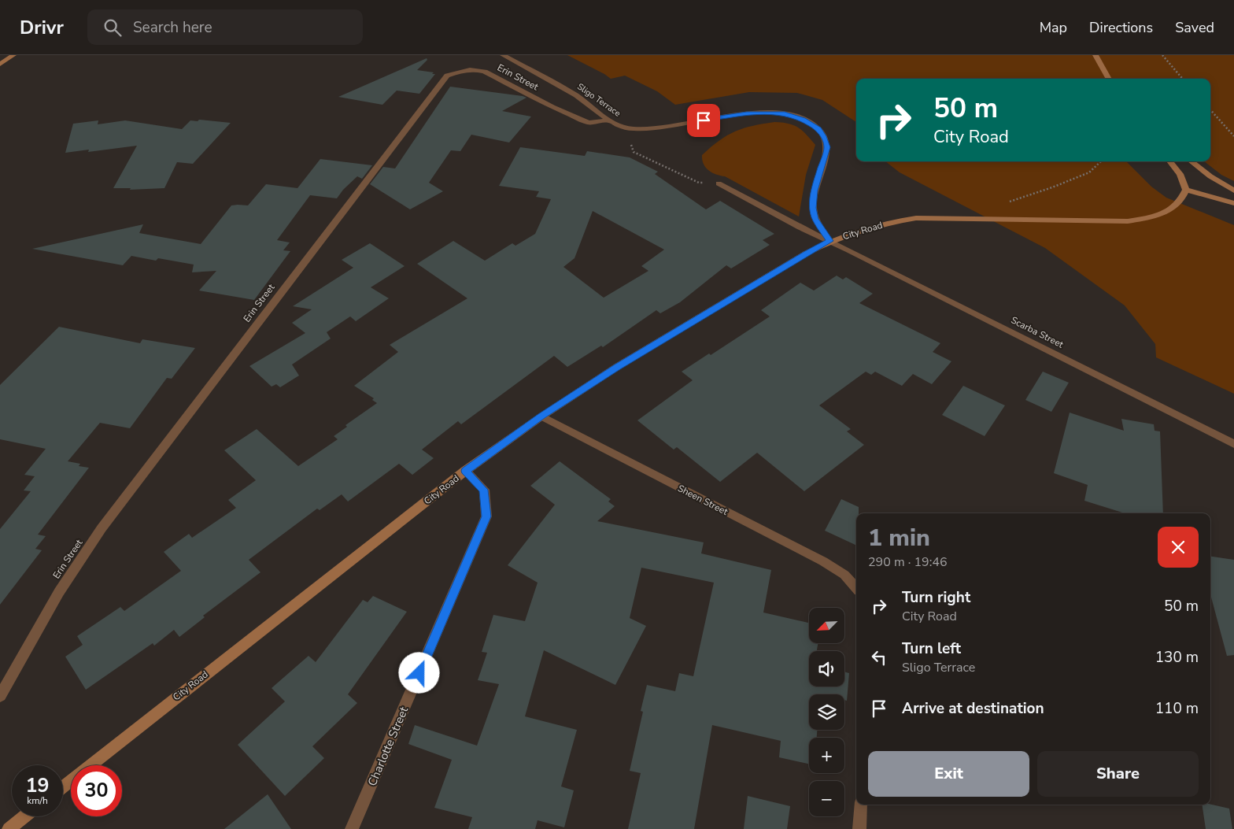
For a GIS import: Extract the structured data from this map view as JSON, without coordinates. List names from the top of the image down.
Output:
{
  "streets": {
    "street": [
      "Erin Street",
      "Sligo Terrace",
      "City Road",
      "Scarba Street",
      "Sheen Street",
      "Charlotte Street"
    ]
  },
  "crossings": [
    ["Erin Street", "Sligo Terrace"],
    ["Sligo Terrace", "City Road"],
    ["Sligo Terrace", "Scarba Street"],
    ["City Road", "Scarba Street"],
    ["City Road", "Sheen Street"],
    ["City Road", "Charlotte Street"]
  ],
  "north": "bottom left",
  "page": {
    "header": "Drivr",
    "search": "Search here",
    "nav": ["Map", "Directions", "Saved"],
    "turn": ["50 m", "City Road"],
    "heading": ["1 min", "290 m · 19:46"],
    "list": [
      {
        "name": "Turn right",
        "note": "City Road",
        "value": "50 m"
      },
      {
        "name": "Turn left",
        "note": "Sligo Terrace",
        "value": "130 m"
      },
      {
        "name": "Arrive at destination",
        "value": "110 m"
      }
    ],
    "map_buttons": ["+", "−"],
    "buttons": ["Exit", "Share"],
    "speed": "19 km/h",
    "limit": "30"
  }
}
